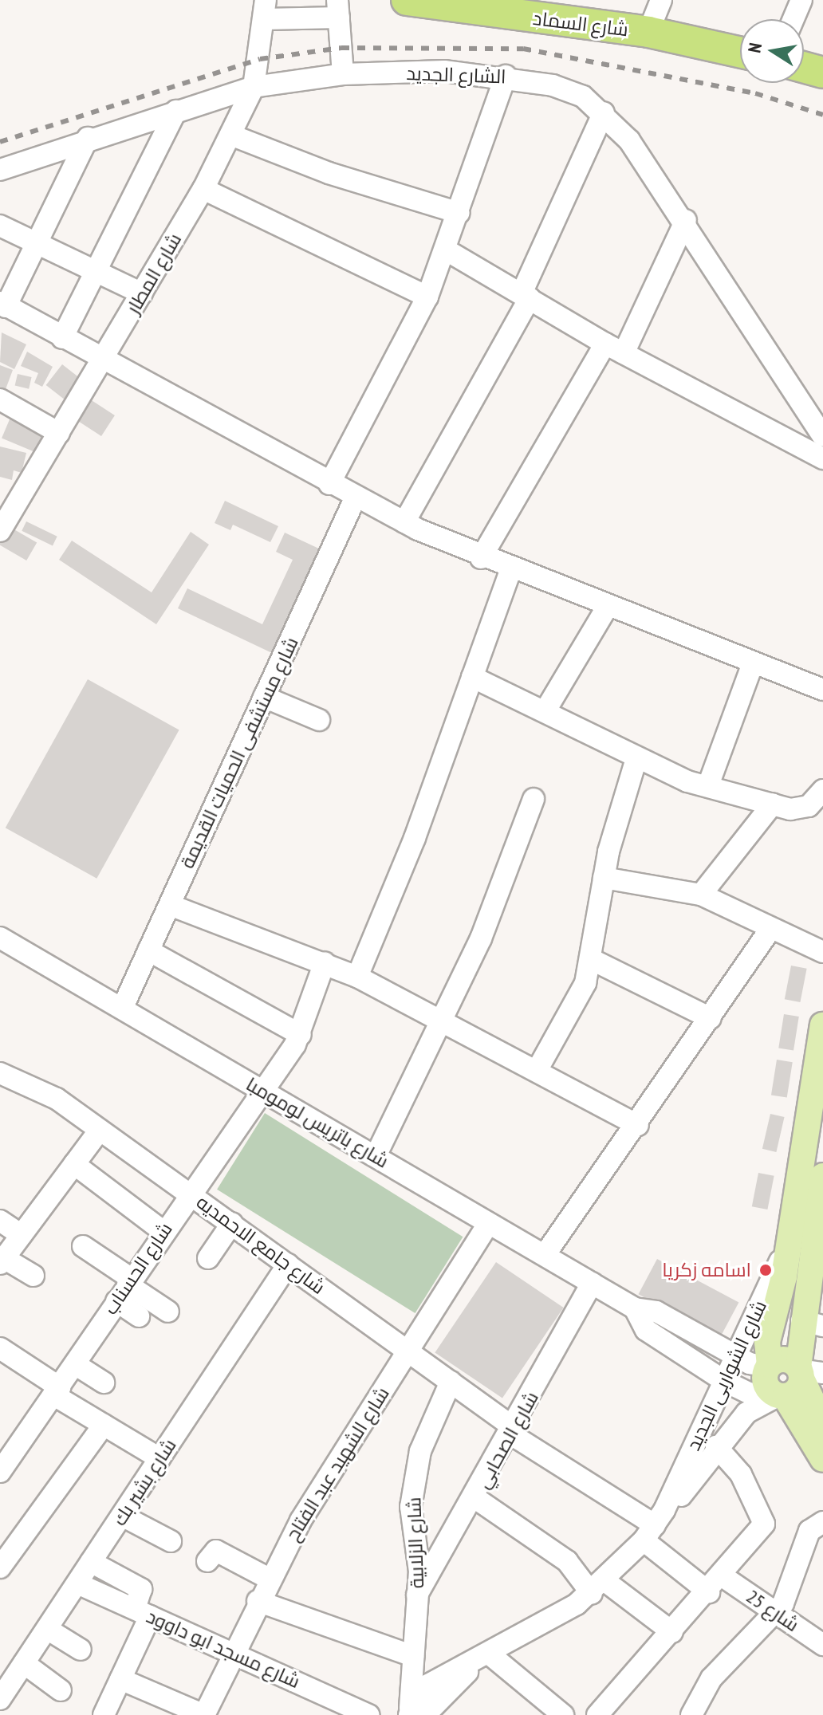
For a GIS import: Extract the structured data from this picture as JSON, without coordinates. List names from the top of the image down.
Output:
{
  "streets": {
    "highway": ["شارع السماد"],
    "street": [
      "الشارع الجديد",
      "شارع المطار",
      "شارع مستشفى الحميات القديمة",
      "شارع باتريس لومومبا",
      "شارع جامع الاحمديه",
      "شارع الحسناب",
      "شارع الشواربى الجديد",
      "شارع الصحابي",
      "شارع الشهيد عبد الفتاح",
      "شارع بشير بك",
      "شارع الزلابية",
      "شارع 25",
      "شارع مسجد ابو داوود"
    ]
  },
  "crossings": [
    ["الشارع الجديد", "شارع المطار"],
    ["شارع مستشفى الحميات القديمة", "شارع باتريس لومومبا"],
    ["شارع باتريس لومومبا", "شارع الحسناب"],
    ["شارع باتريس لومومبا", "شارع الشواربى الجديد"],
    ["شارع باتريس لومومبا", "شارع الصحابي"],
    ["شارع باتريس لومومبا", "شارع الشهيد عبد الفتاح"],
    ["شارع جامع الاحمديه", "شارع الحسناب"],
    ["شارع جامع الاحمديه", "شارع الشواربى الجديد"],
    ["شارع جامع الاحمديه", "شارع الصحابي"],
    ["شارع جامع الاحمديه", "شارع الشهيد عبد الفتاح"],
    ["شارع جامع الاحمديه", "شارع بشير بك"],
    ["شارع جامع الاحمديه", "شارع الزلابية"],
    ["شارع الشواربى الجديد", "شارع الزلابية"],
    ["شارع الصحابي", "شارع الزلابية"],
    ["شارع الشهيد عبد الفتاح", "شارع مسجد ابو داوود"],
    ["شارع بشير بك", "شارع مسجد ابو داوود"]
  ],
  "places": ["اسامه زكريا"],
  "north": "left"
}
